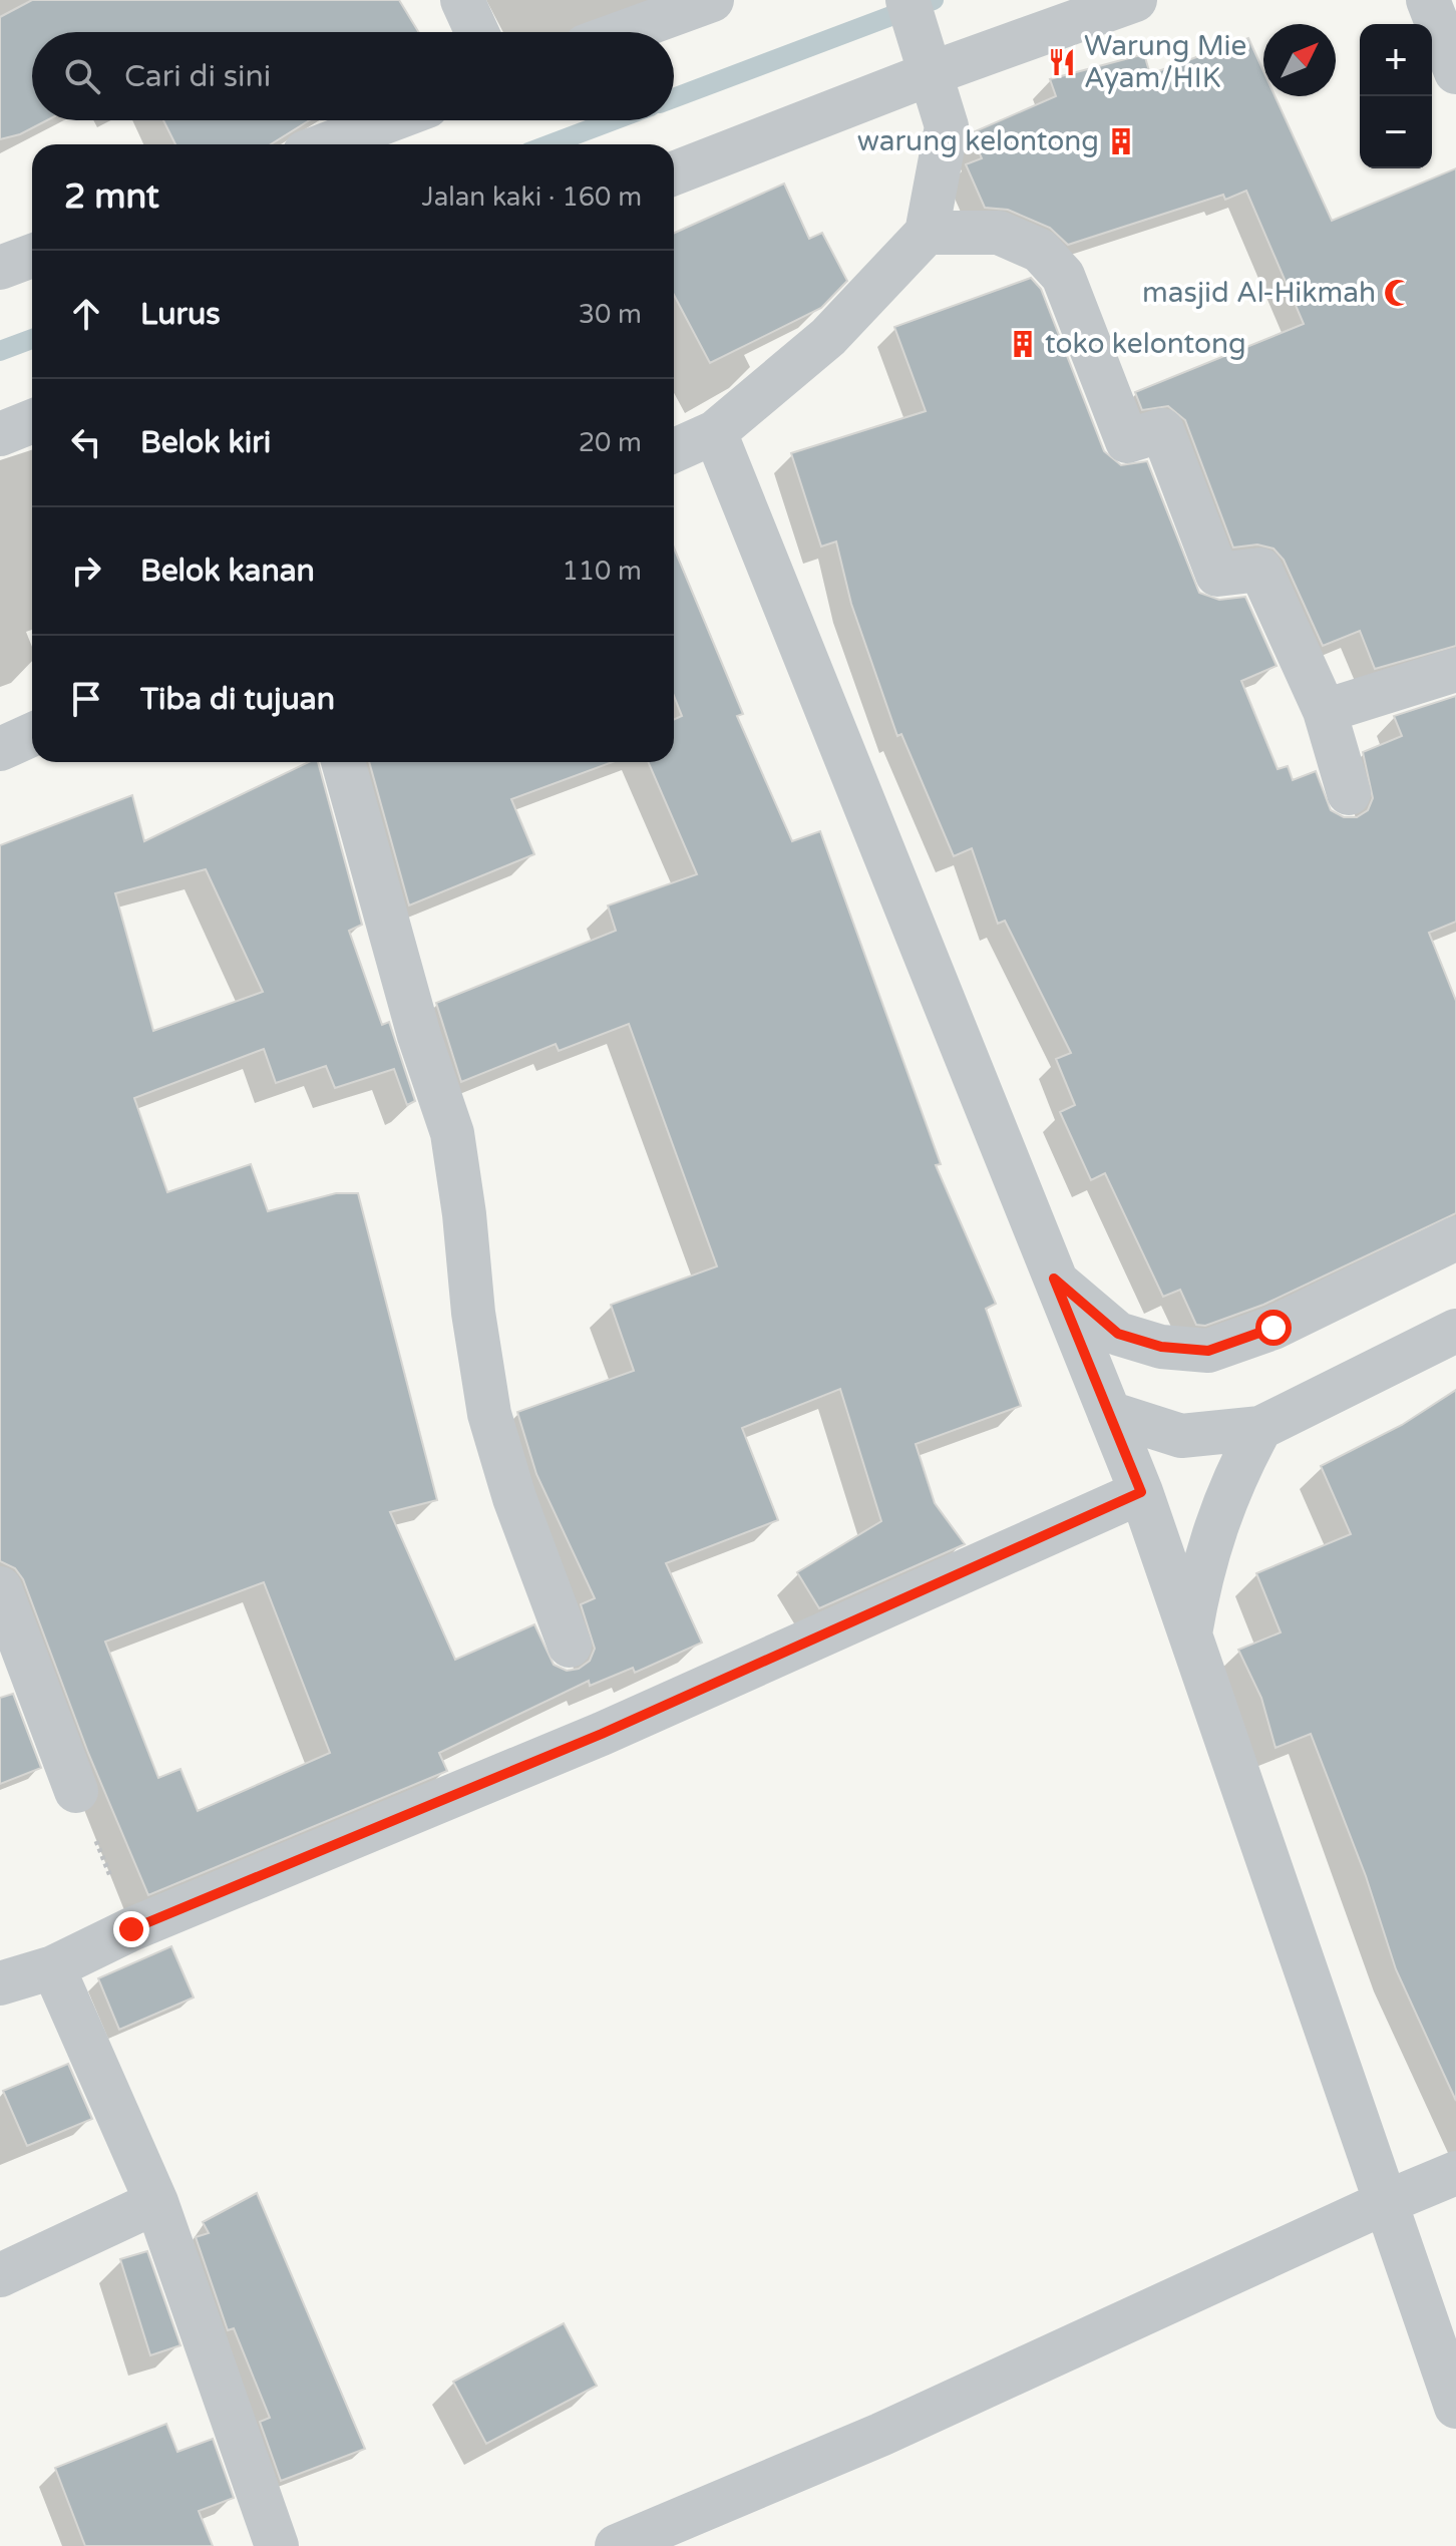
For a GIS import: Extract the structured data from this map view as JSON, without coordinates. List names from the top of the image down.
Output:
{
  "places": {
    "restaurant": ["Warung Mie Ayam/HIK"],
    "building": ["warung kelontong", "toko kelontong"],
    "mosque": ["masjid Al-Hikmah"]
  },
  "north": "top right",
  "page": {
    "map_buttons": ["+", "−"],
    "search": "Cari di sini",
    "heading": ["2 mnt", "Jalan kaki · 160 m"],
    "list": [
      ["Lurus", "30 m"],
      ["Belok kiri", "20 m"],
      ["Belok kanan", "110 m"],
      "Tiba di tujuan"
    ]
  }
}
